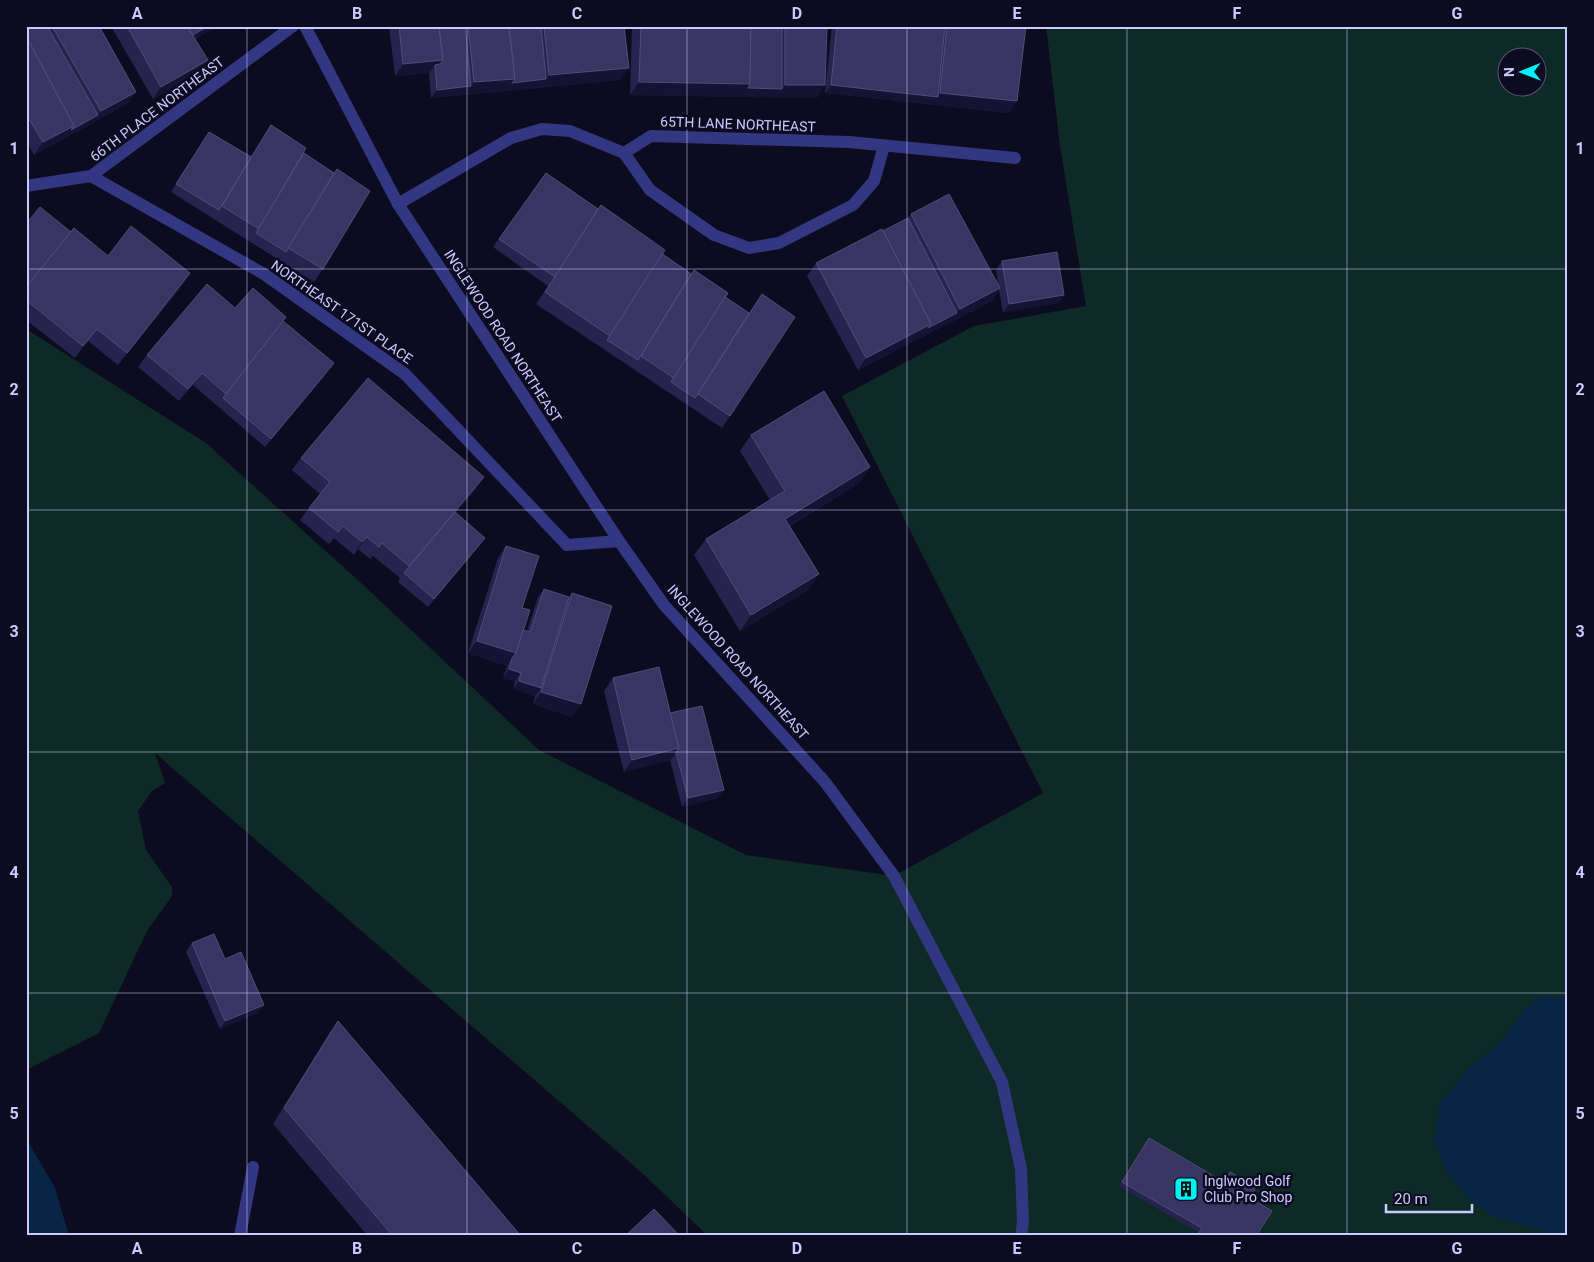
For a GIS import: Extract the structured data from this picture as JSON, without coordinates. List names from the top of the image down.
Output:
{
  "streets": {
    "street": [
      "66TH PLACE NORTHEAST",
      "65TH LANE NORTHEAST",
      "NORTHEAST 171ST PLACE",
      "INGLEWOOD ROAD NORTHEAST"
    ]
  },
  "crossings": [
    ["66TH PLACE NORTHEAST", "NORTHEAST 171ST PLACE"],
    ["NORTHEAST 171ST PLACE", "INGLEWOOD ROAD NORTHEAST"]
  ],
  "places": {
    "building": ["Inglwood Golf Club Pro Shop"]
  },
  "scale_bar": "20 m",
  "north": "left",
  "grid": {
    "columns": [
      "A",
      "B",
      "C",
      "D",
      "E",
      "F",
      "G"
    ],
    "rows": [
      "1",
      "2",
      "3",
      "4",
      "5"
    ]
  }
}
